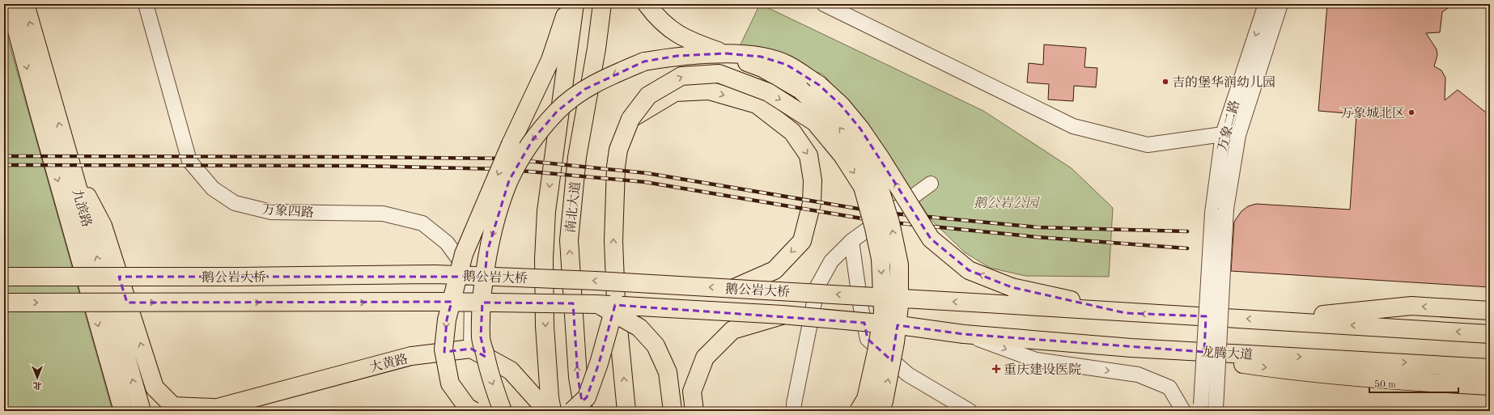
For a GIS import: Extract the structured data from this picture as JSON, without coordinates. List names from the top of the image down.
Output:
{
  "streets": {
    "main road": [
      "南北大道",
      "九滨路",
      "鹅公岩大桥",
      "龙腾大道",
      "大黄路"
    ],
    "street": ["万象二路", "万象四路"]
  },
  "crossings": [
    ["九滨路", "大黄路"],
    ["万象四路", "大黄路"],
    ["鹅公岩大桥", "龙腾大道"]
  ],
  "one_way": ["大黄路"],
  "parks": ["鹅公岩公园"],
  "places": {
    "other": ["吉的堡华润幼儿园", "万象城北区"],
    "health": ["重庆建设医院"]
  },
  "scale_bar": "50 m",
  "north": "bottom"
}
